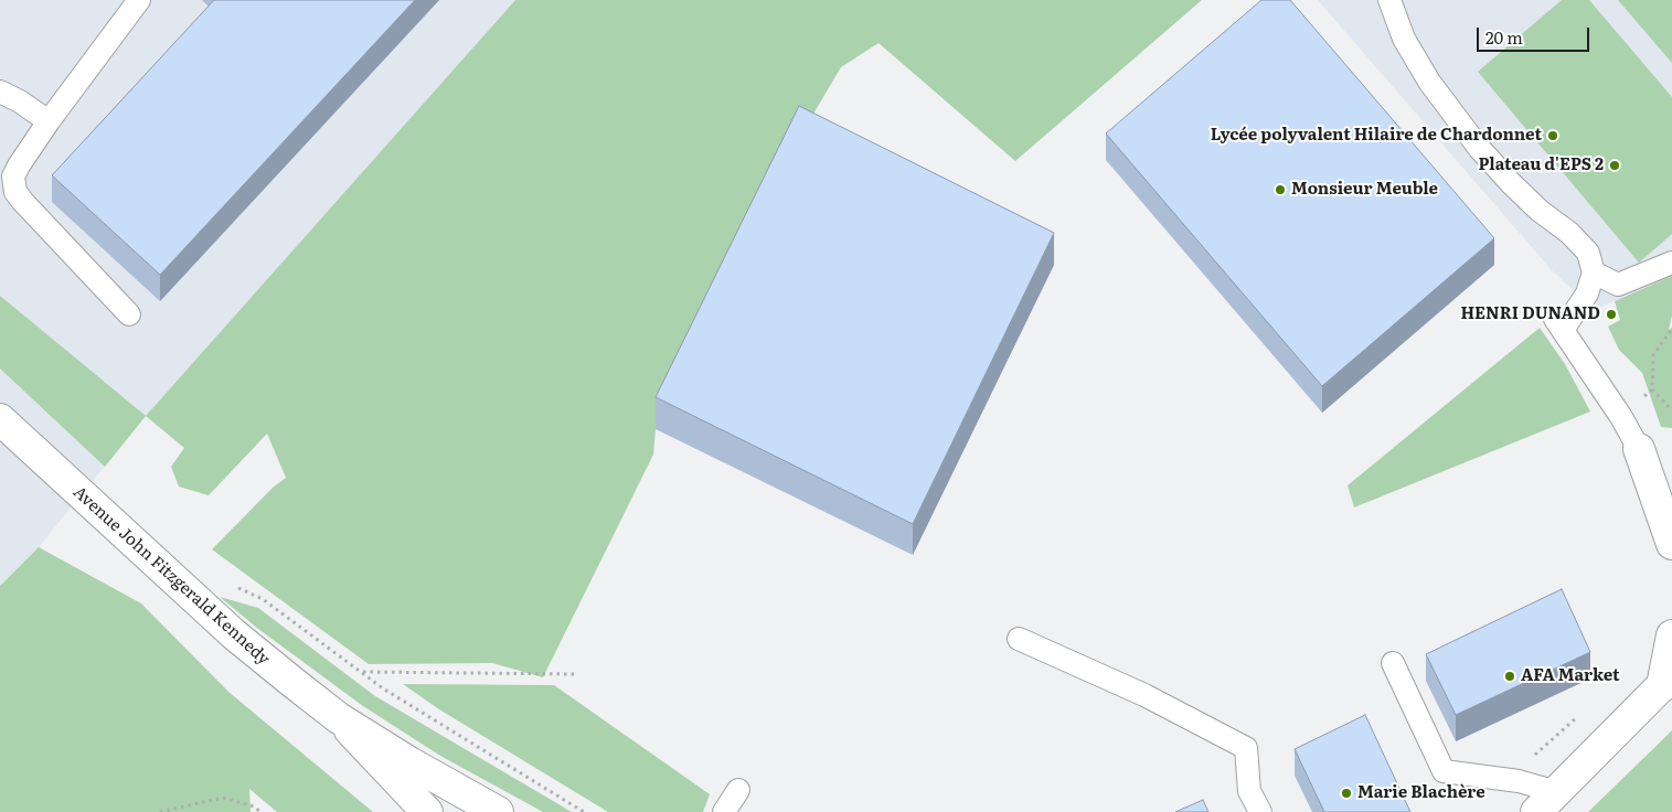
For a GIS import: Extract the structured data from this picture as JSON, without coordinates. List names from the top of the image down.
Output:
{
  "streets": {
    "main road": ["Avenue John Fitzgerald Kennedy"]
  },
  "places": [
    "Lycée polyvalent Hilaire de Chardonnet",
    "Plateau d'EPS 2",
    "Monsieur Meuble",
    "HENRI DUNAND",
    "AFA Market",
    "Marie Blachère"
  ],
  "scale_bar": "20 m"
}
